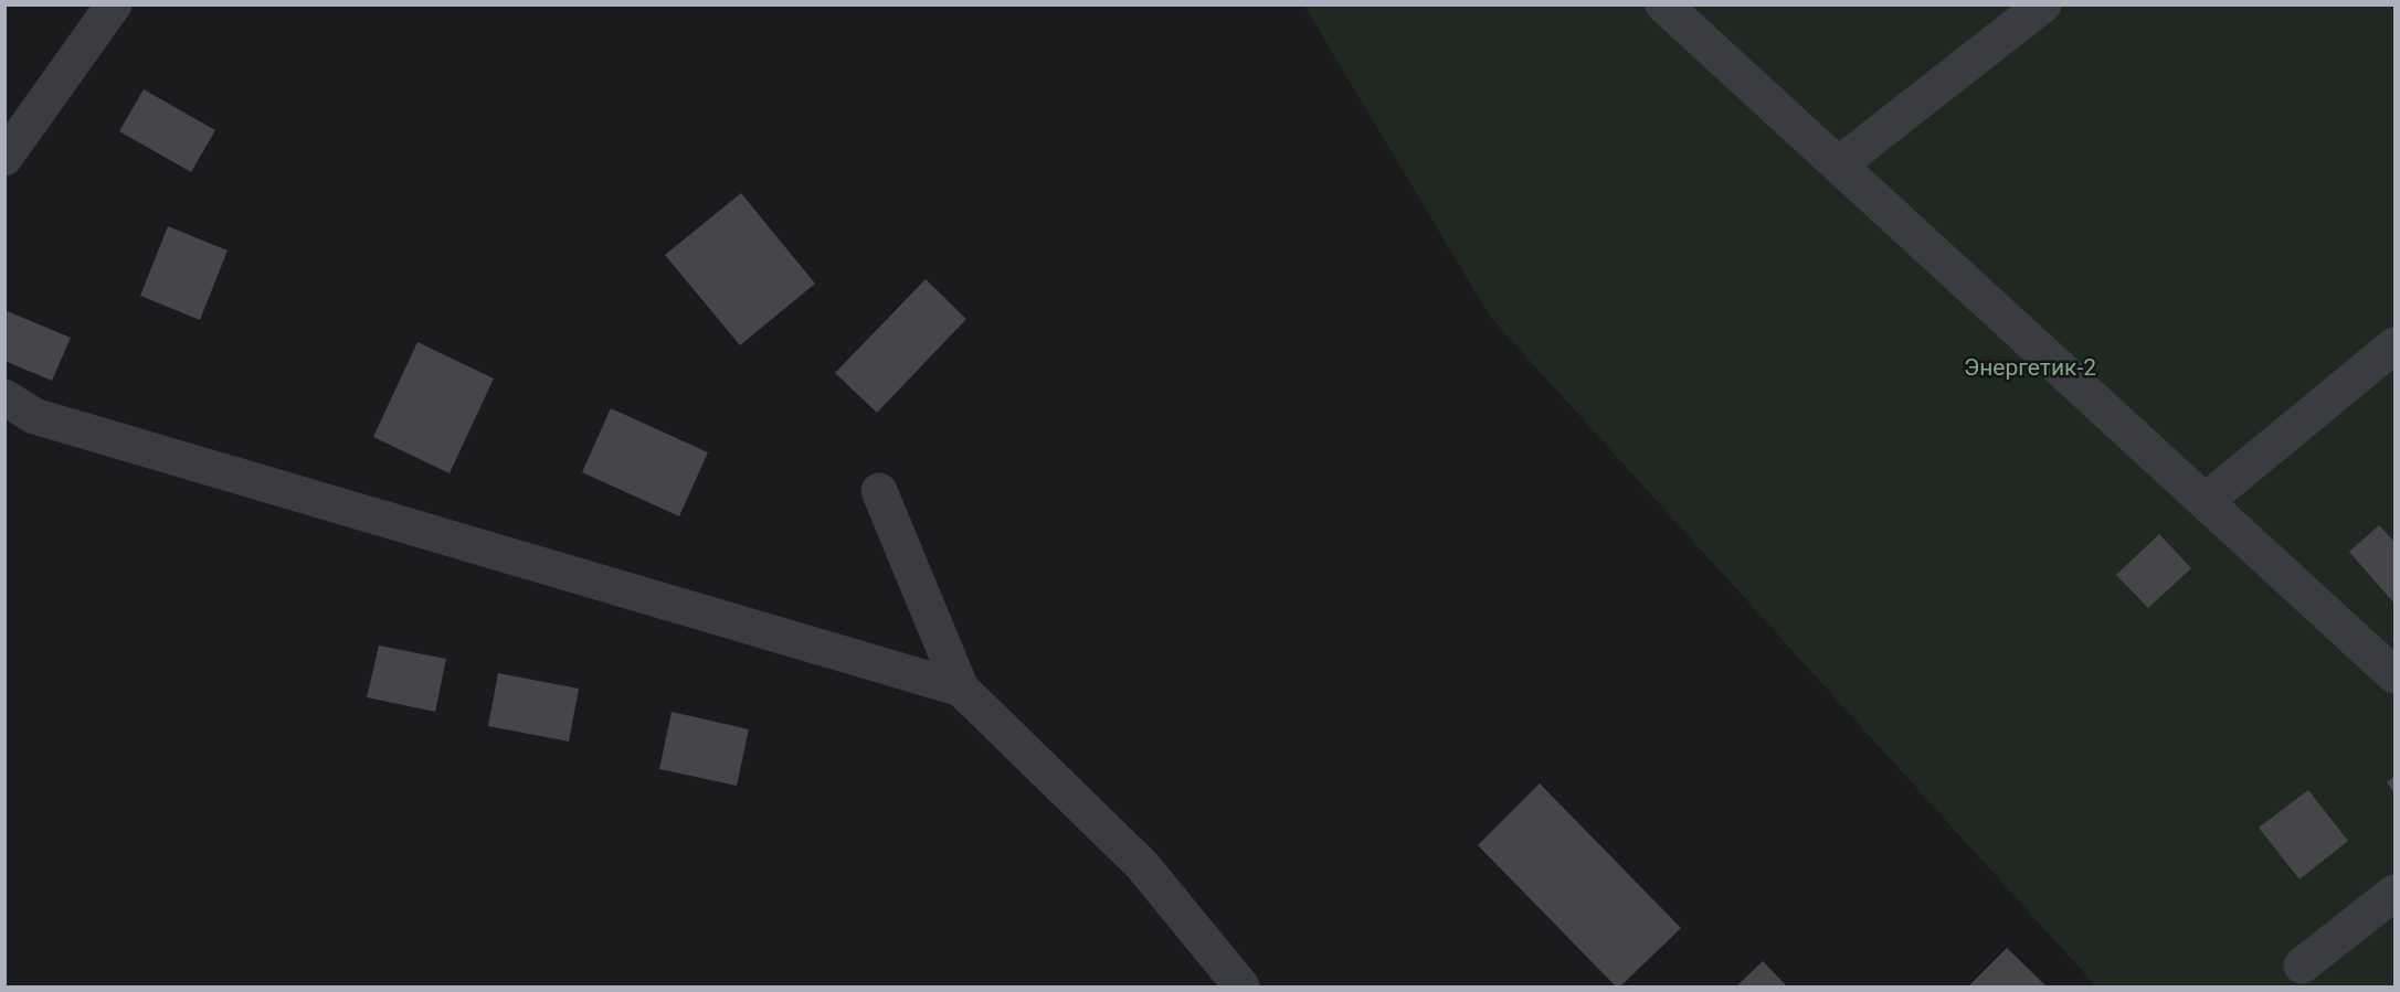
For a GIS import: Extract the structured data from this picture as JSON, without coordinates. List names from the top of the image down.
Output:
{
  "parks": ["Энергетик-2"]
}
